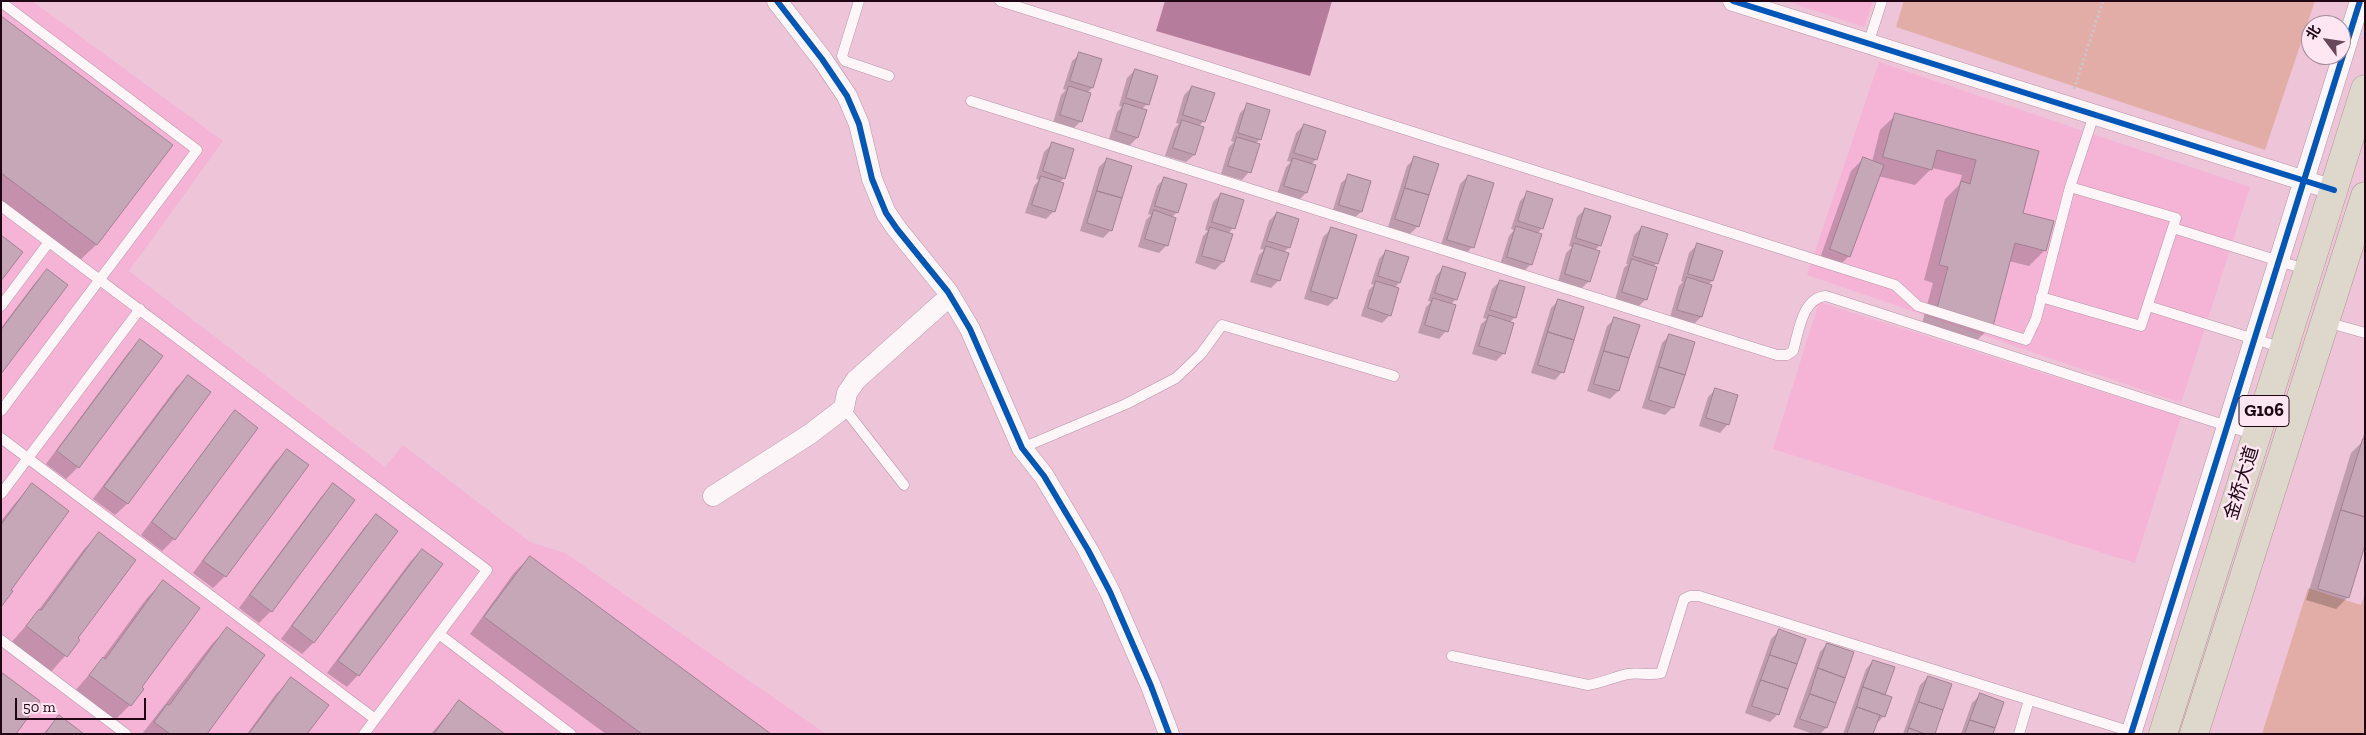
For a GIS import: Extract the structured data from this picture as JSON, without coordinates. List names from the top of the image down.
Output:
{
  "streets": {
    "highway": ["G106", "金桥大道"]
  },
  "scale_bar": "50 m",
  "north": "top left"
}
